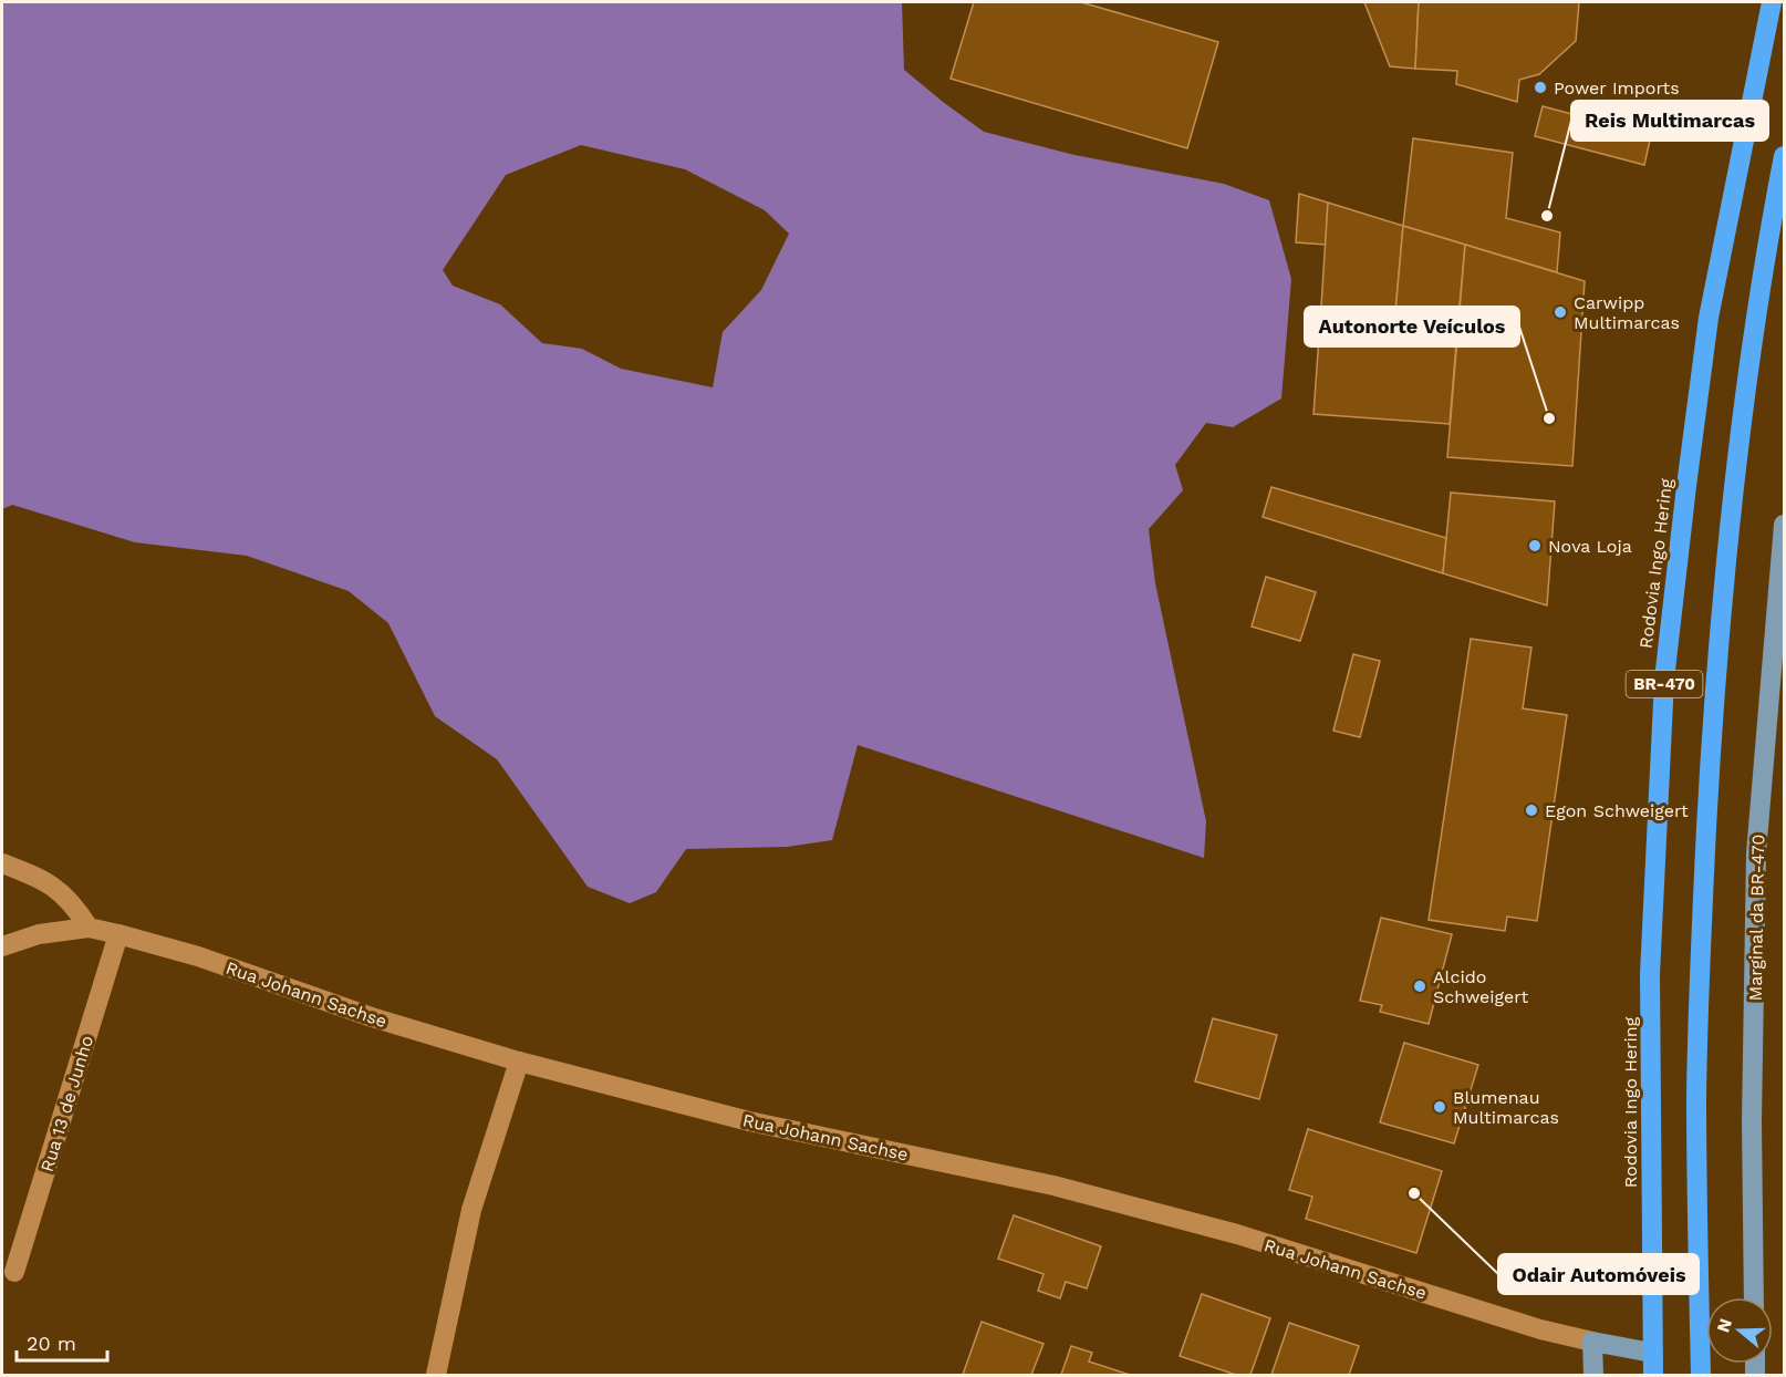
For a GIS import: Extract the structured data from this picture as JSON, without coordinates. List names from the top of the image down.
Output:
{
  "streets": {
    "highway": ["Rodovia Ingo Hering", "BR-470"],
    "main road": ["Marginal da BR-470", "Rua Johann Sachse"],
    "street": ["Rua 13 de Junho"]
  },
  "crossings": [
    ["Rodovia Ingo Hering", "Rua Johann Sachse"],
    ["Rua Johann Sachse", "Rua 13 de Junho"]
  ],
  "places": [
    "Power Imports",
    "Reis Multimarcas",
    "Carwipp Multimarcas",
    "Autonorte Veículos",
    "Nova Loja",
    "Egon Schweigert",
    "Alcido Schweigert",
    "Blumenau Multimarcas",
    "Odair Automóveis"
  ],
  "scale_bar": "20 m",
  "north": "left"
}
